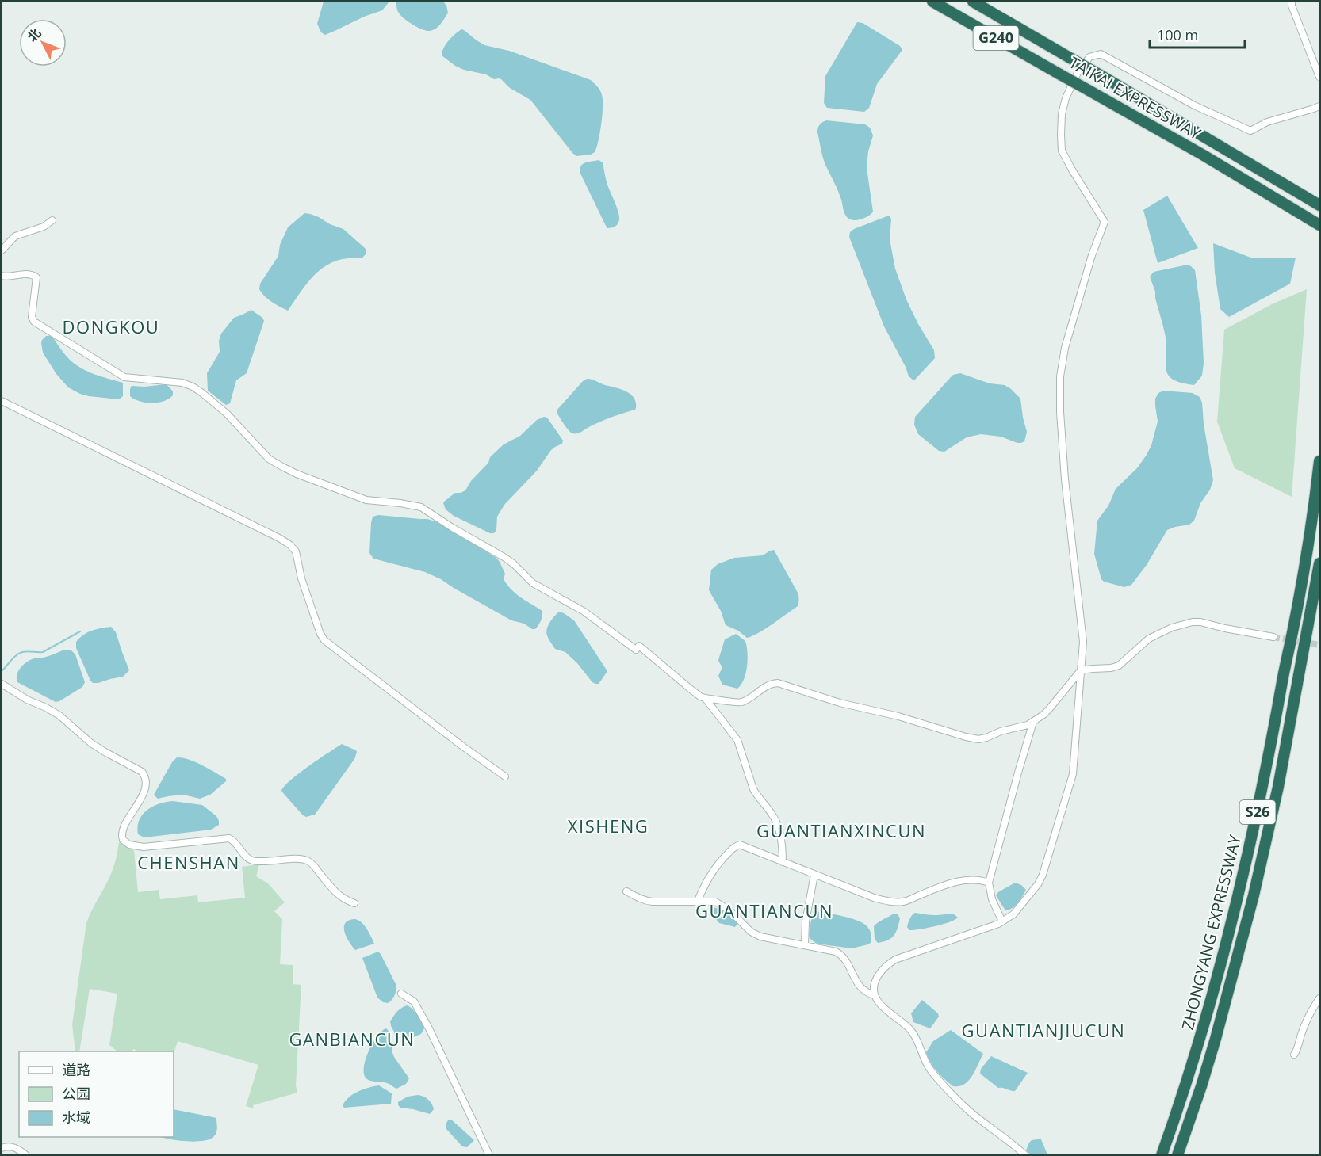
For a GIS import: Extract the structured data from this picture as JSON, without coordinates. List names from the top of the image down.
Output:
{
  "streets": {
    "highway": [
      "G240",
      "TAIKAI EXPRESSWAY",
      "S26",
      "ZHONGYANG EXPRESSWAY"
    ]
  },
  "districts": [
    "DONGKOU",
    "XISHENG",
    "GUANTIANXINCUN",
    "CHENSHAN",
    "GUANTIANCUN",
    "GUANTIANJIUCUN",
    "GANBIANCUN"
  ],
  "legend": ["道路", "公园", "水域"],
  "scale_bar": "100 m",
  "north": "top left"
}
